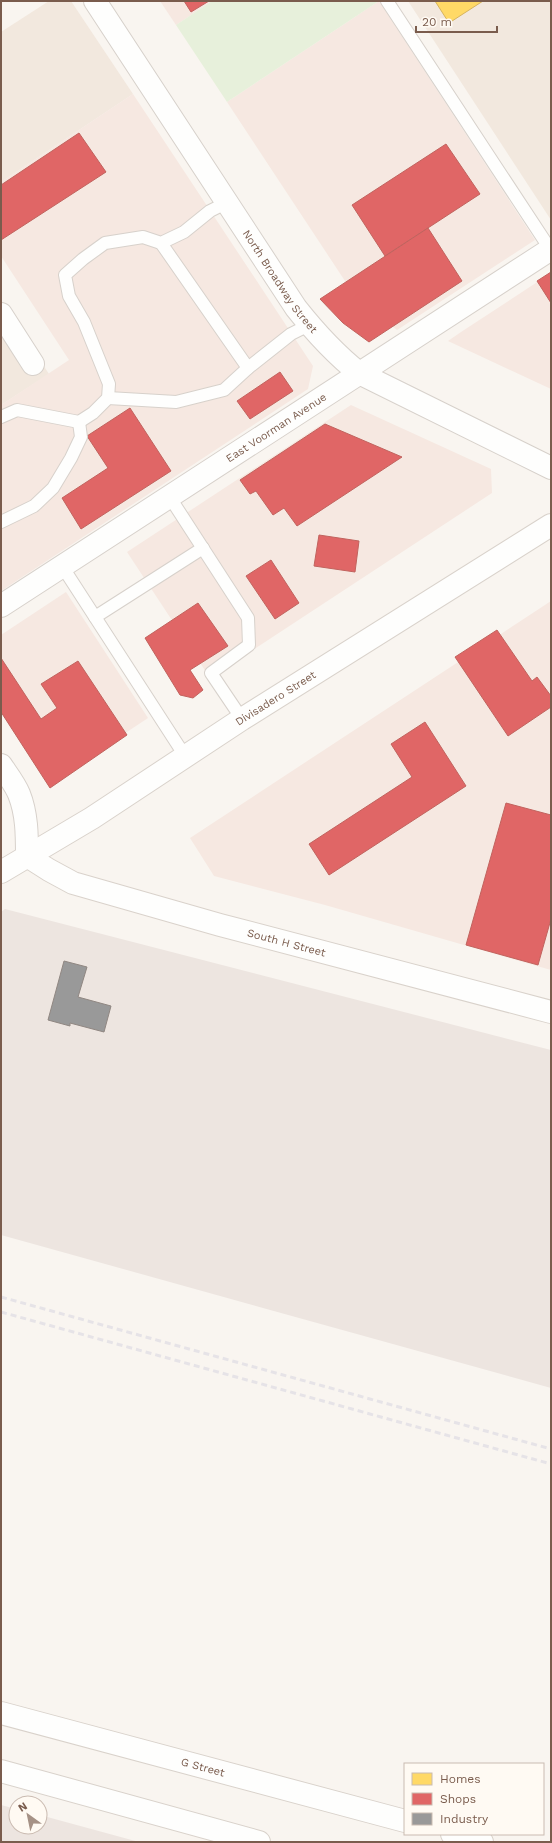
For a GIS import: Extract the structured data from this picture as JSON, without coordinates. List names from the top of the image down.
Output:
{
  "streets": {
    "street": [
      "North Broadway Street",
      "East Voorman Avenue",
      "Divisadero Street",
      "South H Street",
      "G Street"
    ]
  },
  "crossings": [
    ["North Broadway Street", "East Voorman Avenue"],
    ["Divisadero Street", "South H Street"]
  ],
  "legend": ["Homes", "Shops", "Industry"],
  "scale_bar": "20 m",
  "north": "top left"
}
